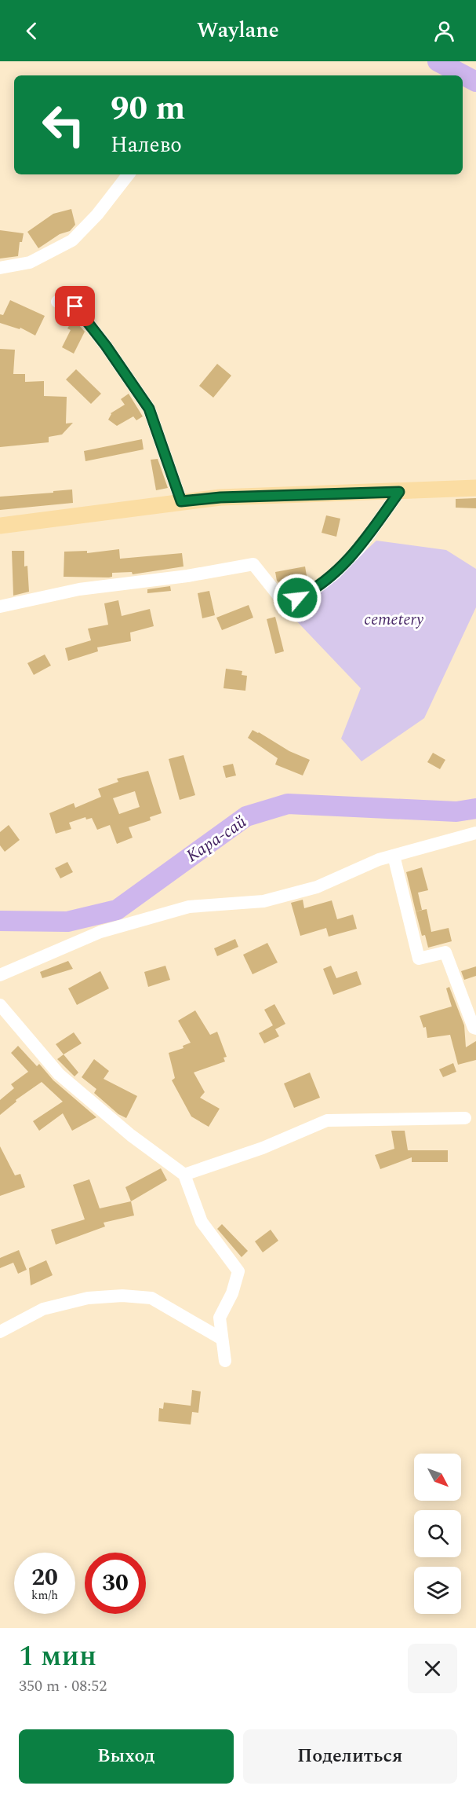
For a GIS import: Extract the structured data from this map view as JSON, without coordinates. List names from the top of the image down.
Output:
{
  "water": ["Кара-сай"],
  "parks": ["cemetery"],
  "north": "bottom right",
  "page": {
    "header": "Waylane",
    "turn": ["90 m", "Налево"],
    "speed": "20 km/h",
    "limit": "30",
    "heading": ["1 мин", "350 m · 08:52"],
    "buttons": ["Выход", "Поделиться"]
  }
}
